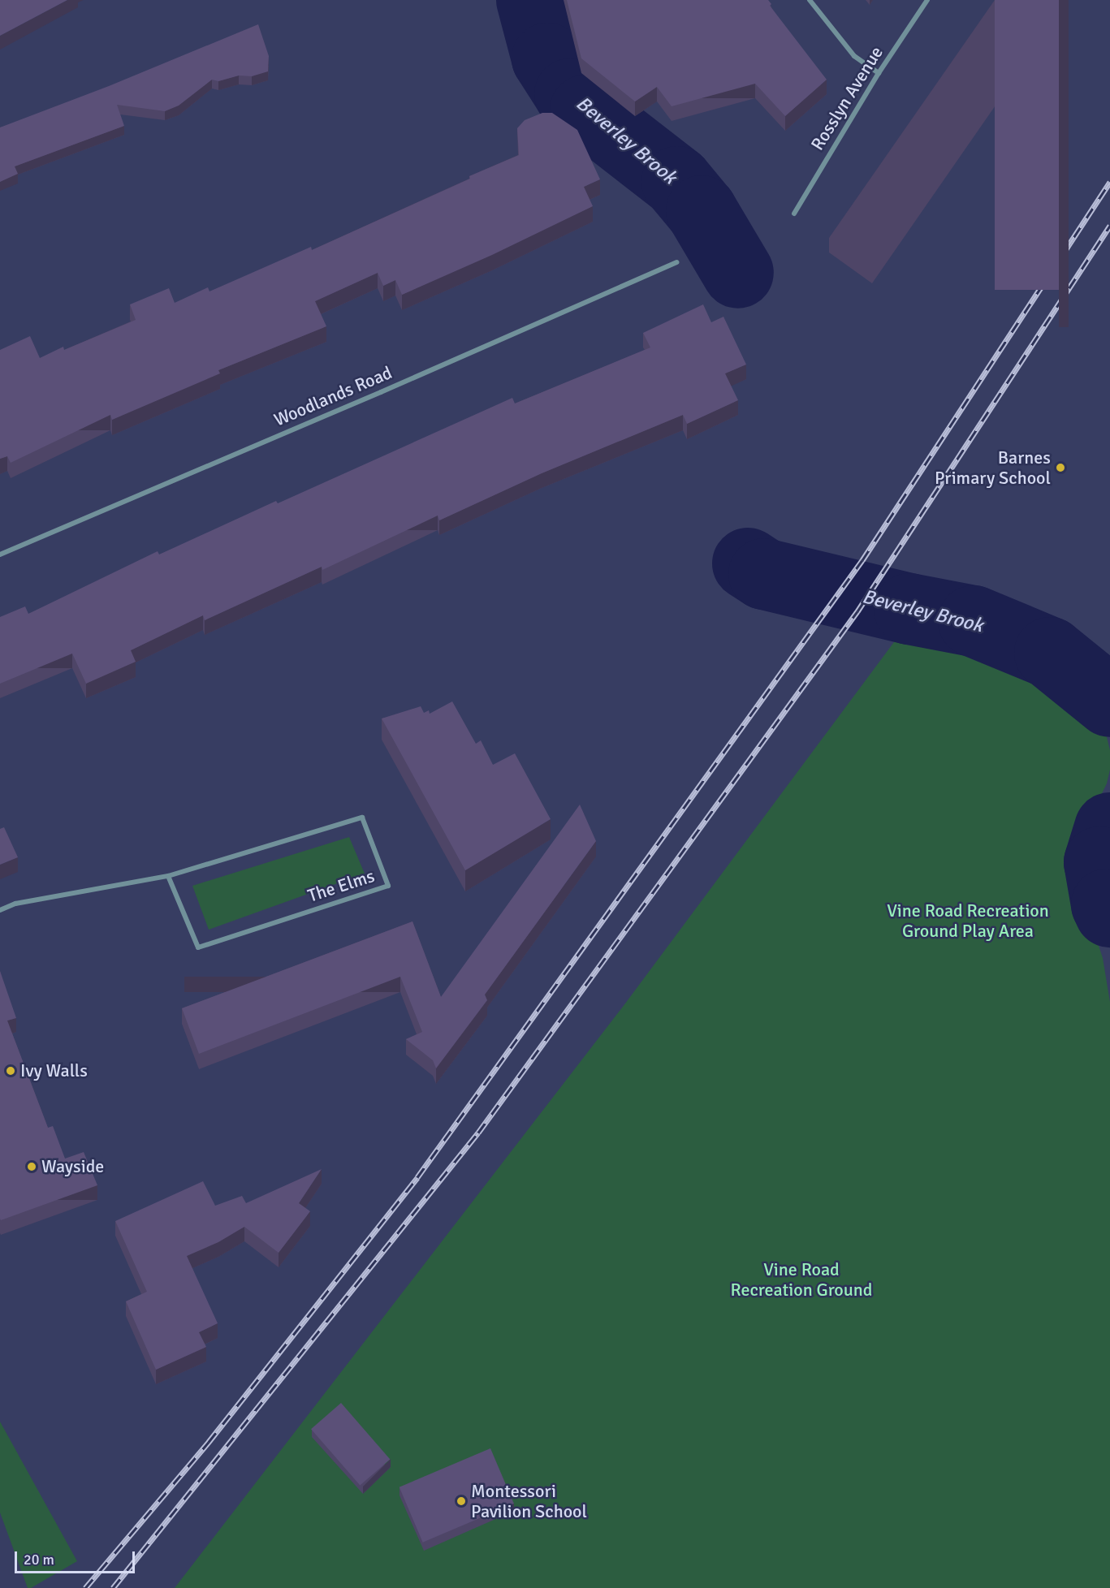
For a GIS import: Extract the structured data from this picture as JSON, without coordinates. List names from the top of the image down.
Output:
{
  "streets": {
    "street": ["Rosslyn Avenue", "Woodlands Road", "The Elms"]
  },
  "water": ["Beverley Brook"],
  "parks": ["Vine Road Recreation Ground Play Area", "Vine Road Recreation Ground"],
  "places": [
    "Barnes Primary School",
    "Ivy Walls",
    "Wayside",
    "Montessori Pavilion School"
  ],
  "scale_bar": "20 m"
}
